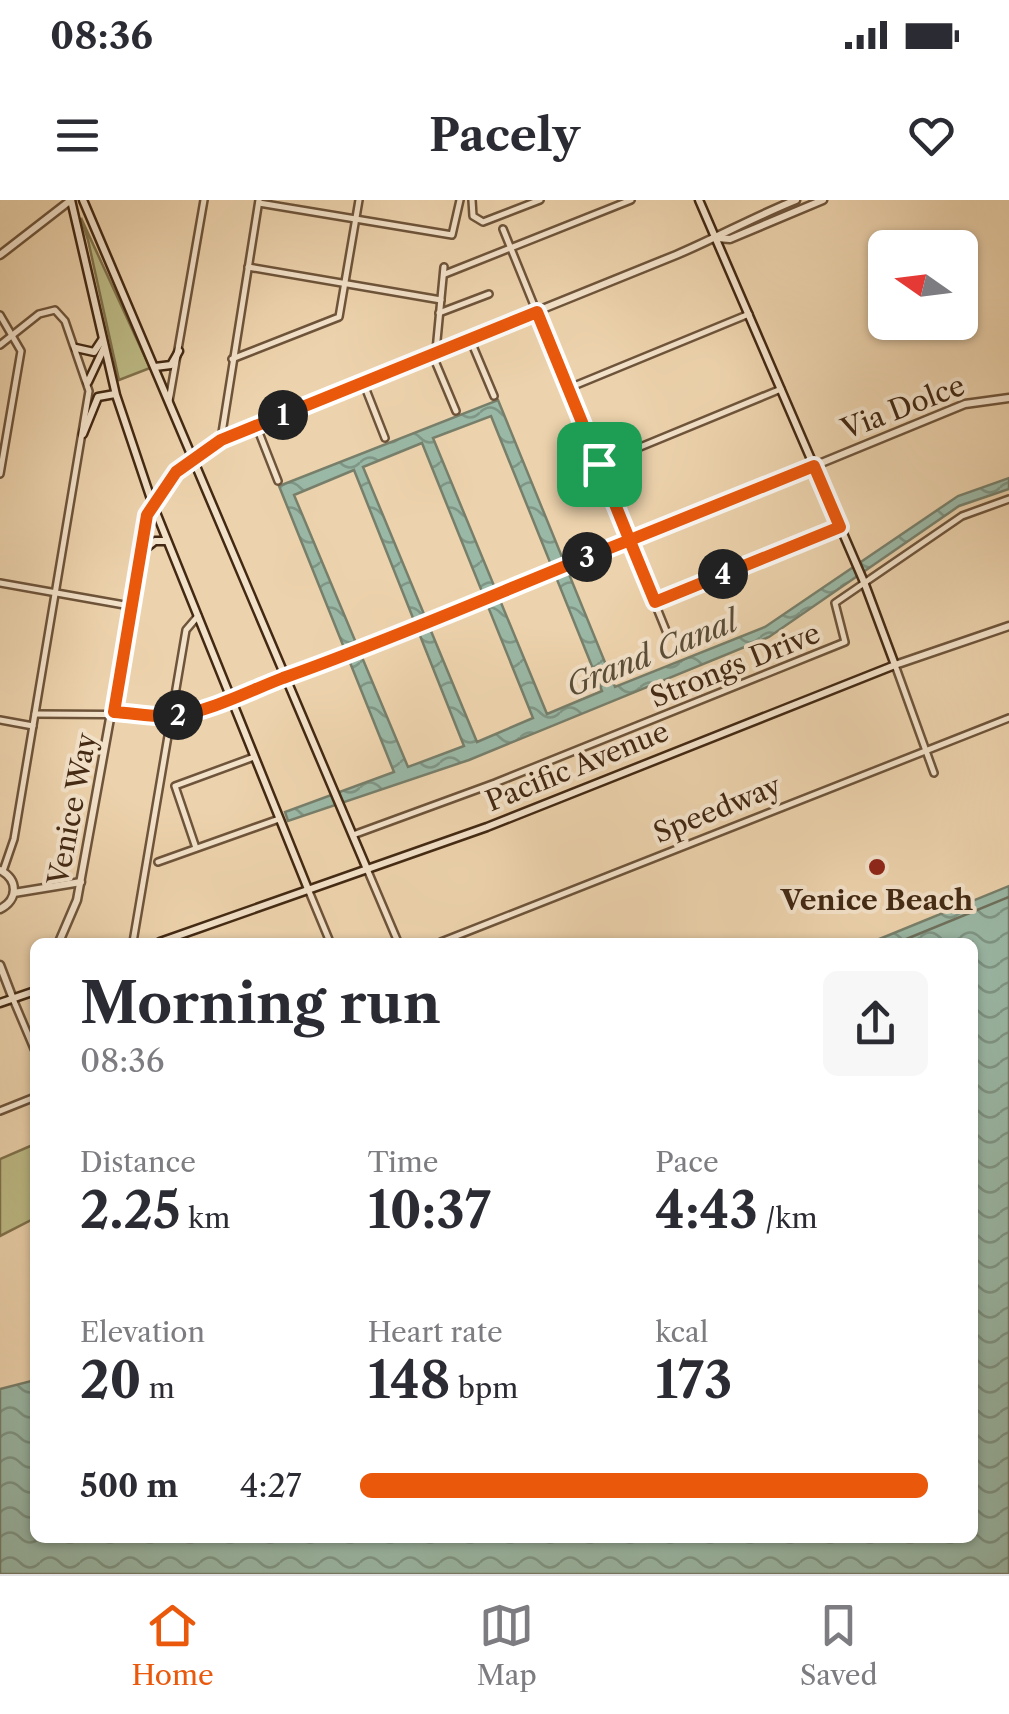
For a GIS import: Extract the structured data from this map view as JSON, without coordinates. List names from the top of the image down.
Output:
{
  "streets": {
    "main road": ["Via Dolce", "Pacific Avenue", "Venice Way"],
    "street": ["Strongs Drive", "Speedway"]
  },
  "water": ["Grand Canal"],
  "places": ["Venice Beach"],
  "north": "left",
  "page": {
    "status": "08:36",
    "header": "Pacely",
    "pins": [
      "1",
      "3",
      "4",
      "2"
    ],
    "heading": ["Morning run", "08:36"],
    "stats": [
      ["Distance", "2.25 km"],
      ["Time", "10:37"],
      ["Pace", "4:43 /km"],
      ["Elevation", "20 m"],
      ["Heart rate", "148 bpm"],
      ["kcal", "173"]
    ],
    "list": [
      {
        "name": "500 m",
        "note": "4:27"
      }
    ],
    "tabs": ["Home", "Map", "Saved"]
  }
}
